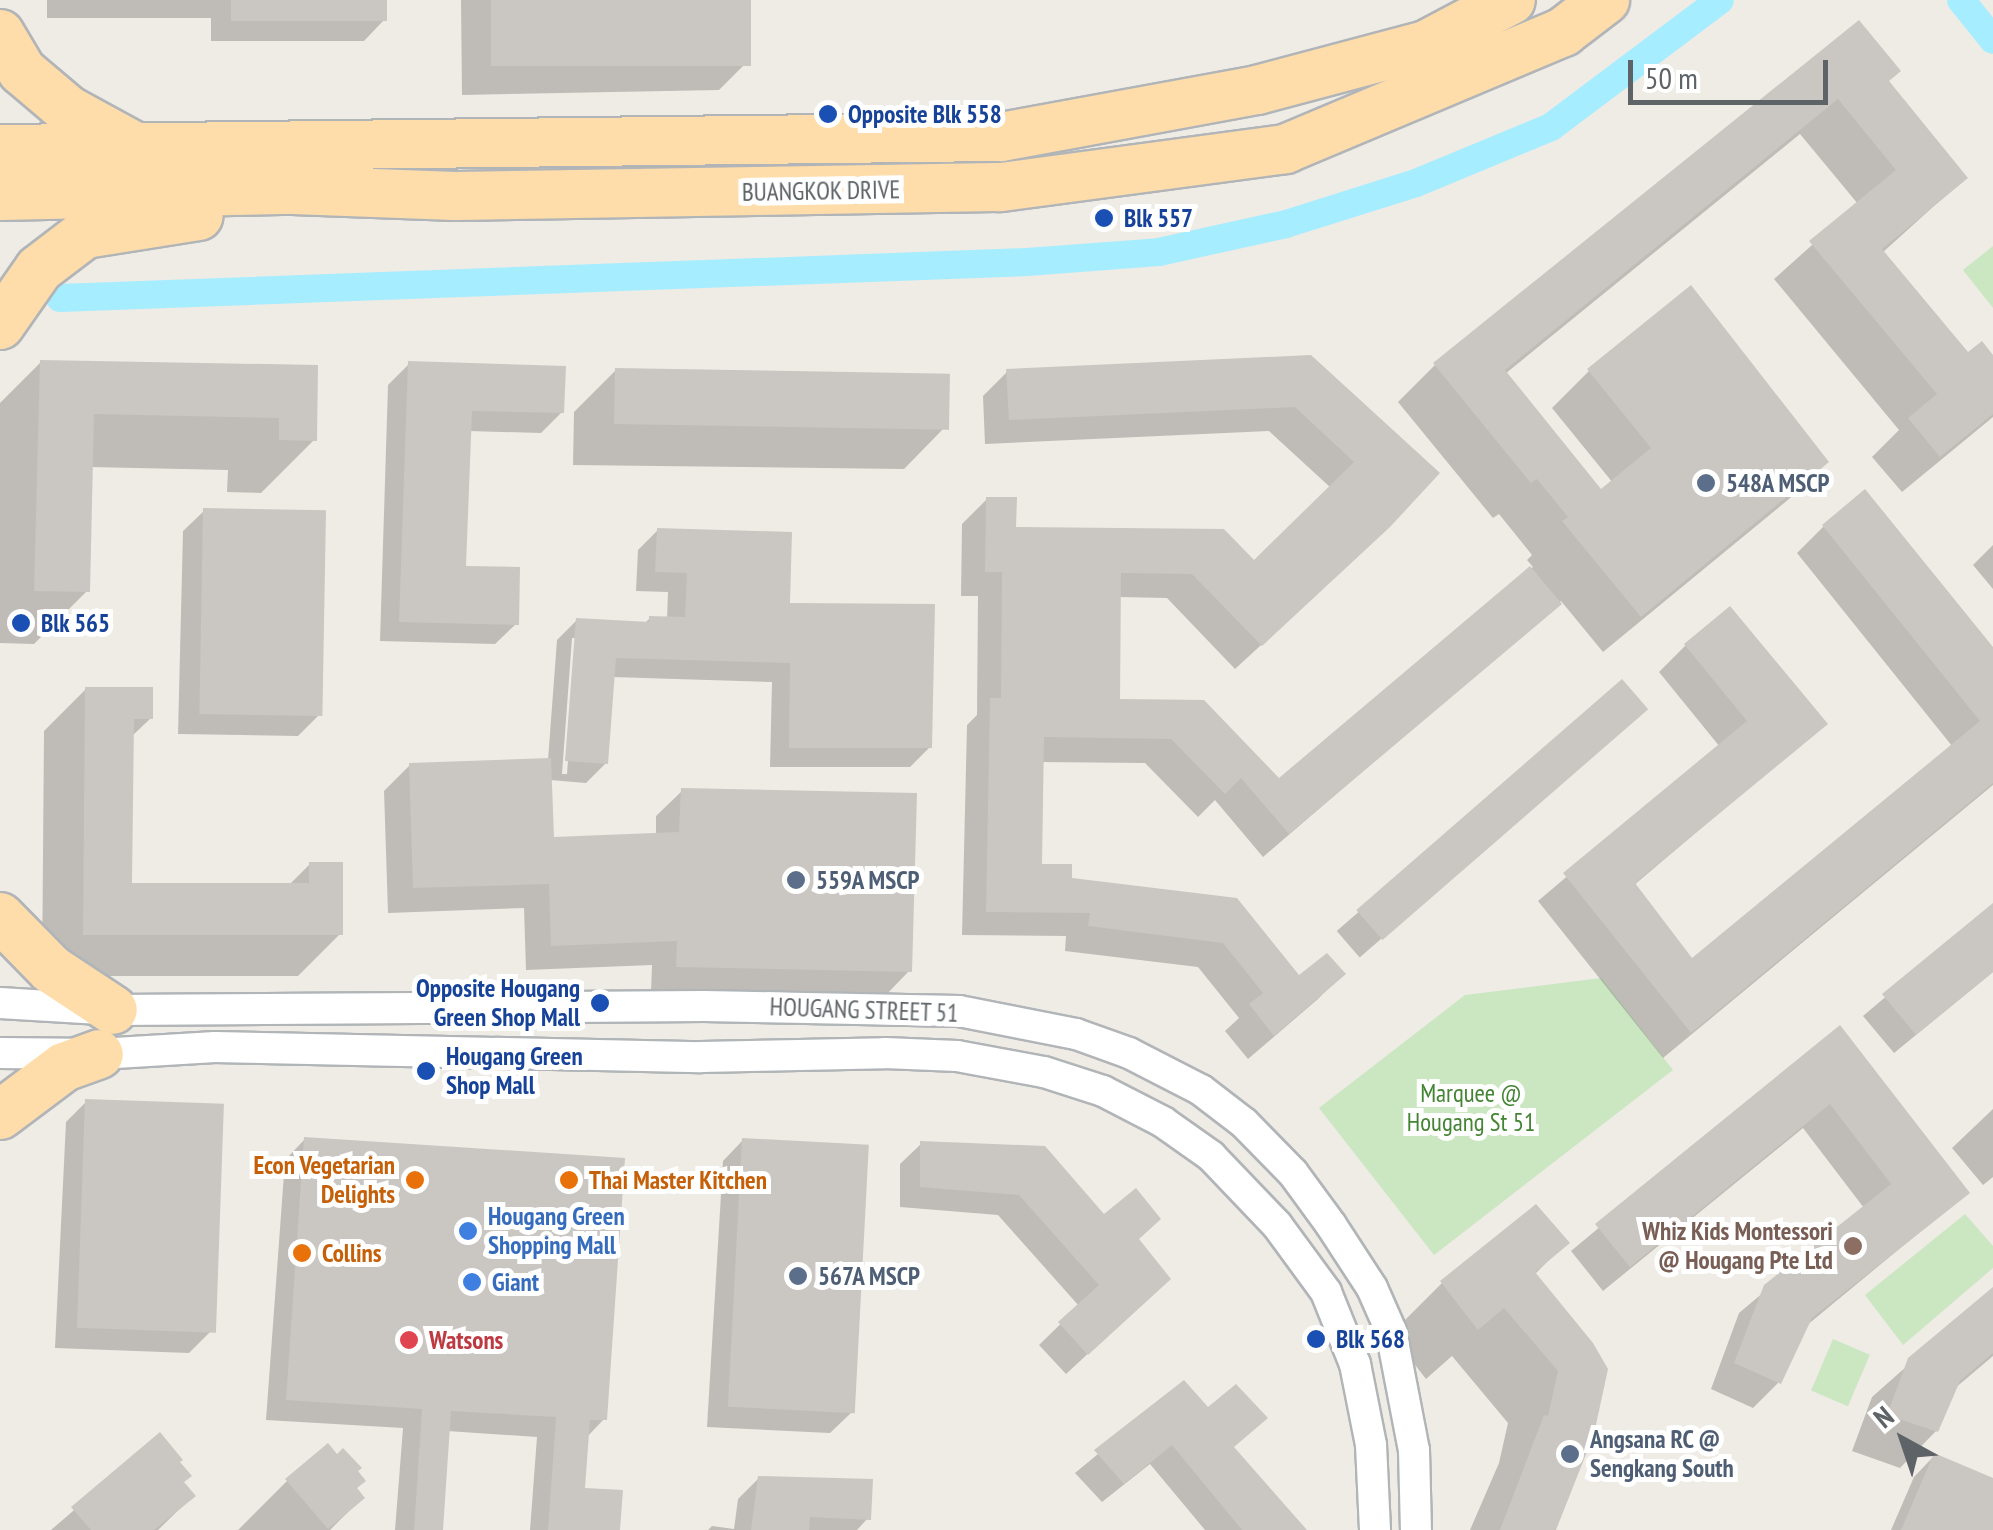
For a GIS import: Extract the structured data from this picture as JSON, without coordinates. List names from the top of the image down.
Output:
{
  "streets": {
    "main road": ["BUANGKOK DRIVE"],
    "street": ["HOUGANG STREET 51"]
  },
  "parks": ["Marquee @ Hougang St 51"],
  "places": [
    "Opposite Blk 558",
    "Blk 557",
    "548A MSCP",
    "Blk 565",
    "559A MSCP",
    "Opposite Hougang Green Shop Mall",
    "Hougang Green Shop Mall",
    "Econ Vegetarian Delights",
    "Thai Master Kitchen",
    "Hougang Green Shopping Mall",
    "Whiz Kids Montessori @ Hougang Pte Ltd",
    "Collins",
    "567A MSCP",
    "Giant",
    "Blk 568",
    "Watsons",
    "Angsana RC @ Sengkang South"
  ],
  "scale_bar": "50 m",
  "north": "top left"
}
